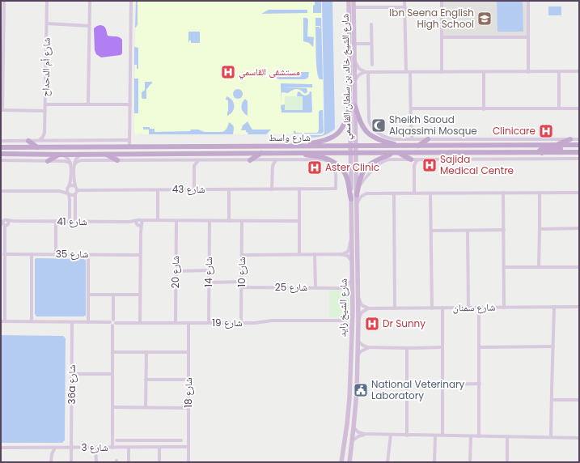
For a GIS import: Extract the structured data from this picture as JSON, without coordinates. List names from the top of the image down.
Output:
{
  "streets": {
    "main road": ["شارع الشيخ خالد بن سلطان القاسمي", "شارع واسط", "شارع الشيخ زايد"],
    "street": [
      "شارع أم الدحداح",
      "شارع 43",
      "شارع 41",
      "شارع 35",
      "شارع 20",
      "شارع 14",
      "شارع 10",
      "شارع 25",
      "شارع سمنان",
      "شارع 19",
      "36a شارع",
      "شارع 18",
      "شارع 3"
    ]
  },
  "crossings": [
    ["شارع الشيخ خالد بن سلطان القاسمي", "شارع واسط"],
    ["شارع الشيخ خالد بن سلطان القاسمي", "شارع الشيخ زايد"],
    ["شارع واسط", "شارع الشيخ زايد"],
    ["شارع 20", "شارع 19"],
    ["شارع 14", "شارع 19"],
    ["شارع 10", "شارع 25"],
    ["شارع 10", "شارع 19"],
    ["شارع 25", "شارع الشيخ زايد"],
    ["شارع 19", "36a شارع"],
    ["شارع 19", "شارع 18"],
    ["36a شارع", "شارع 3"],
    ["شارع 18", "شارع 3"]
  ],
  "places": {
    "school or university": ["Ibn Seena English High School"],
    "hospital": [
      "مستشفى القاسمي",
      "Clinicare",
      "Sajida Medical Centre",
      "Aster Clinic",
      "Dr Sunny"
    ],
    "mosque": ["Sheikh Saoud Alqassimi Mosque"],
    "public building": ["National Veterinary Laboratory"]
  }
}
